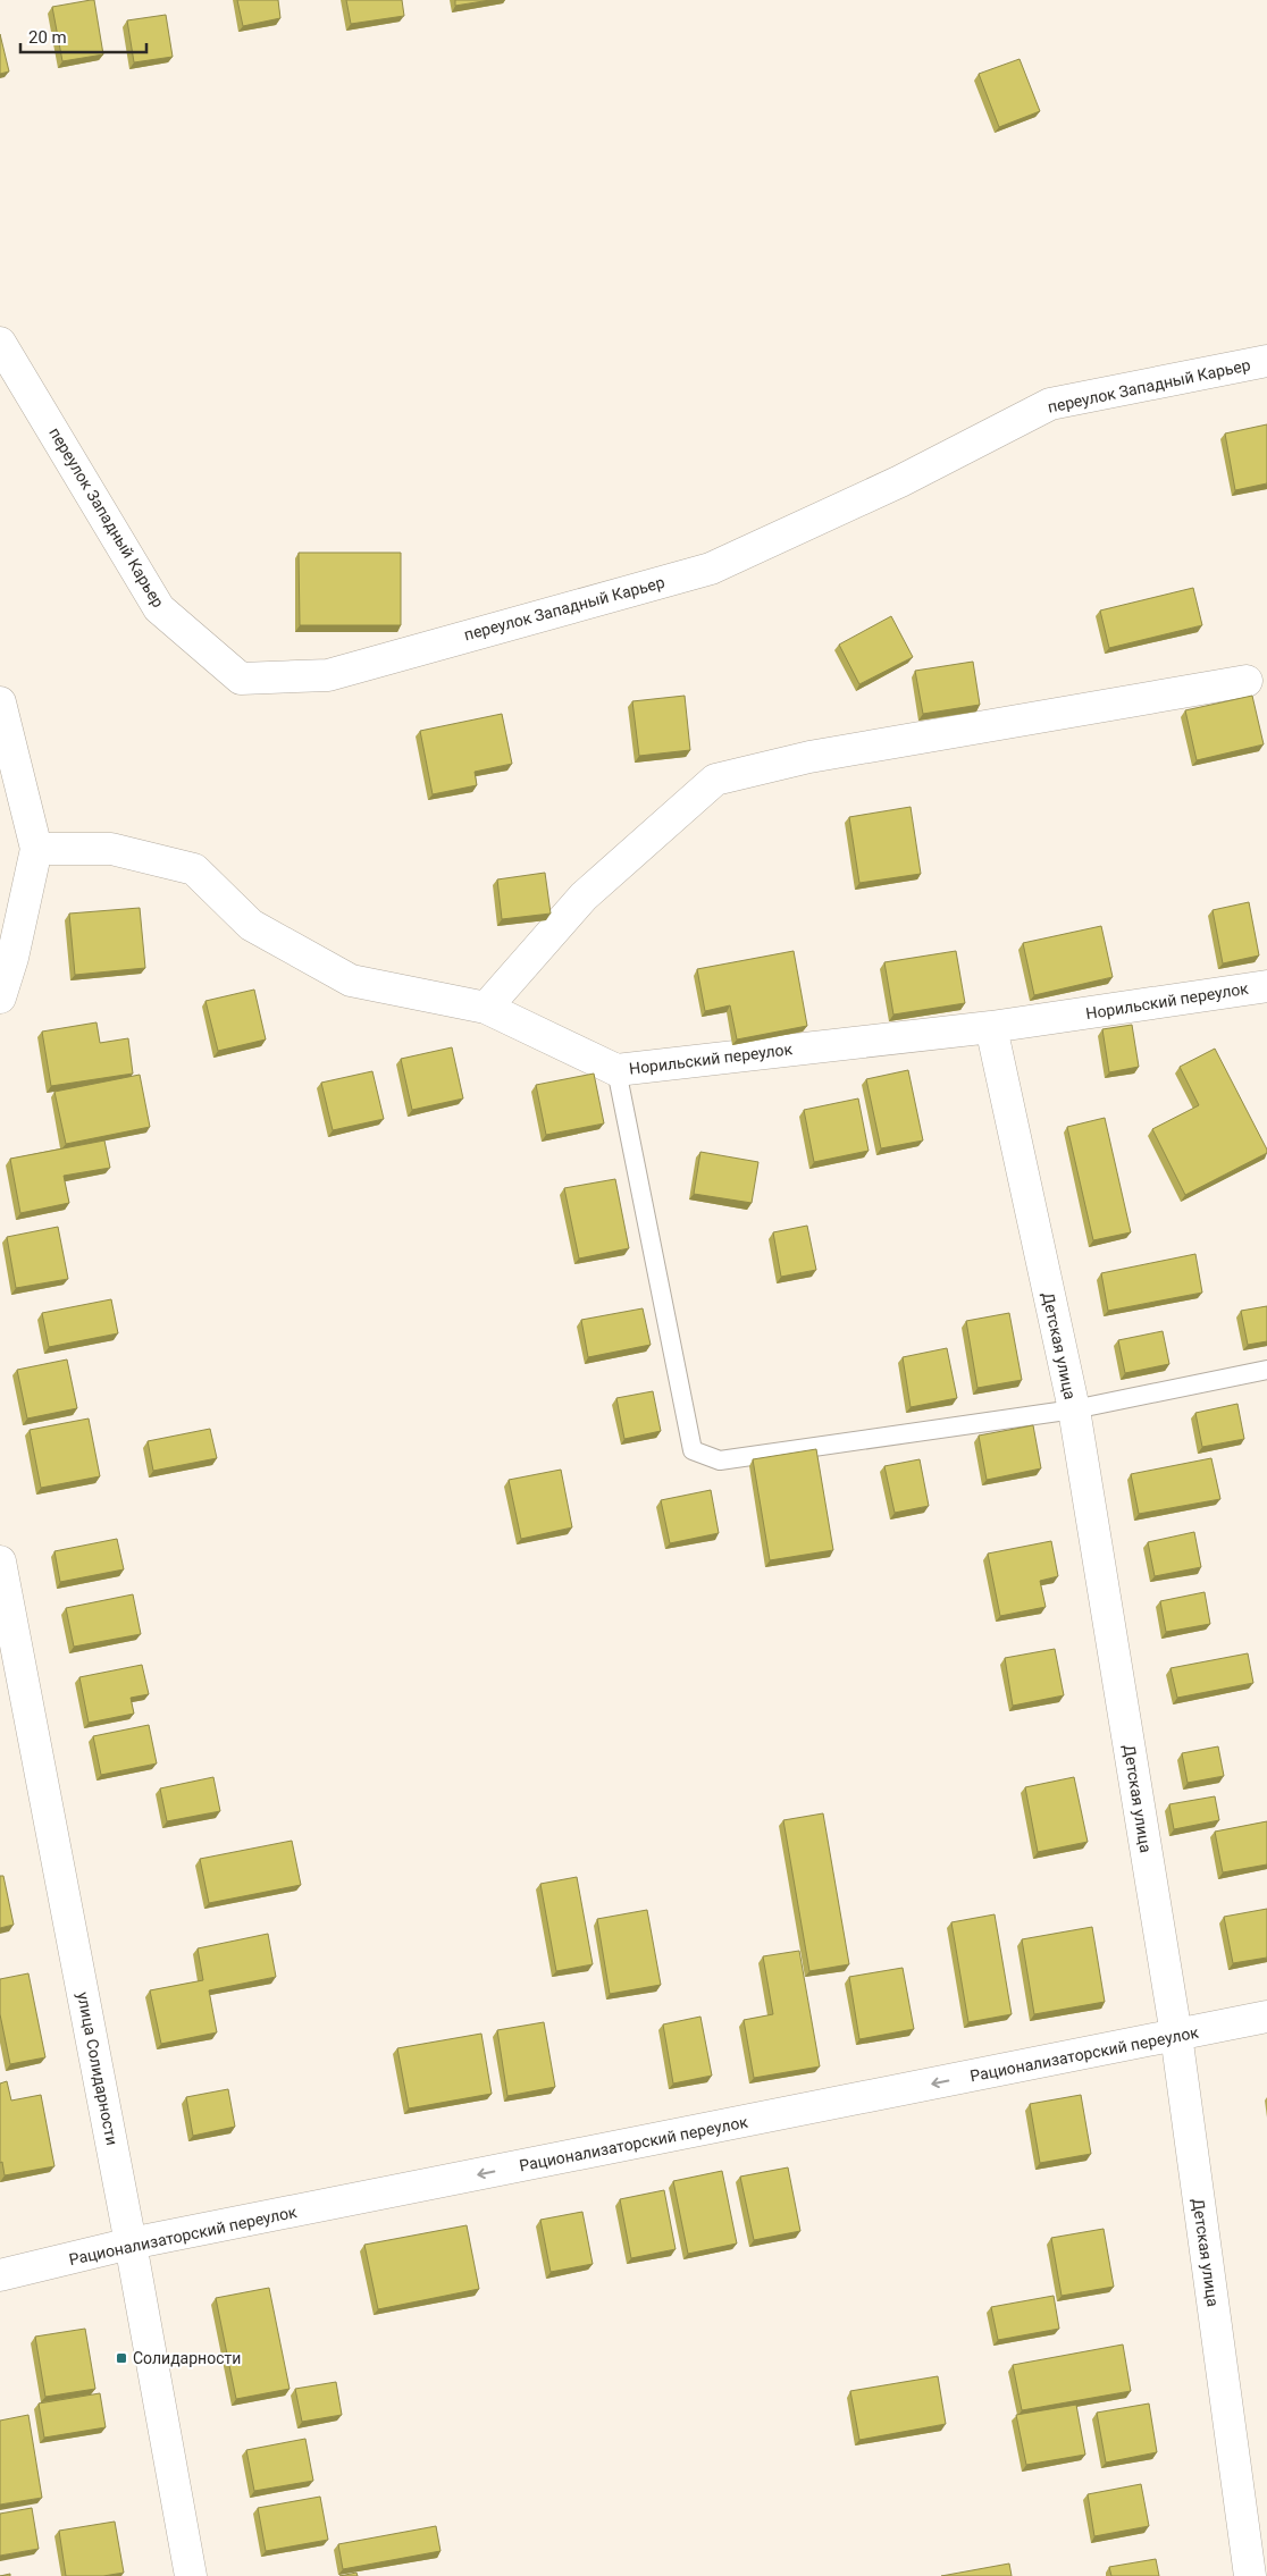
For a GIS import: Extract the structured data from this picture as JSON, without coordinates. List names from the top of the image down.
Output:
{
  "streets": {
    "street": [
      "переулок Западный Карьер",
      "Норильский переулок",
      "Детская улица",
      "Рационализаторский переулок",
      "улица Солидарности"
    ]
  },
  "crossings": [
    ["Норильский переулок", "Детская улица"],
    ["Детская улица", "Рационализаторский переулок"],
    ["Рационализаторский переулок", "улица Солидарности"]
  ],
  "one_way": ["Рационализаторский переулок"],
  "places": {
    "transit": ["Солидарности"]
  },
  "scale_bar": "20 m"
}
